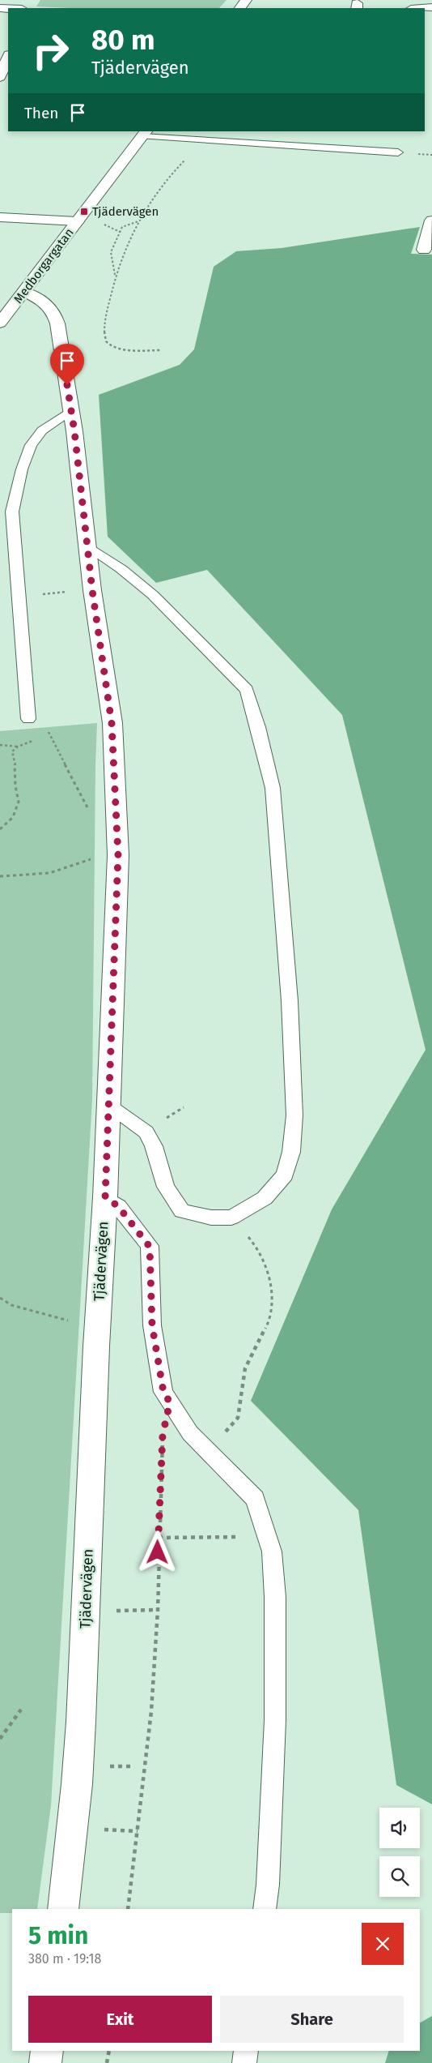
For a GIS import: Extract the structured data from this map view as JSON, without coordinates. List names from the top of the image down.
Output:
{
  "streets": {
    "street": ["Medborgargatan", "Tjädervägen"]
  },
  "crossings": [
    ["Medborgargatan", "Tjädervägen"]
  ],
  "places": {
    "transit": ["Tjädervägen"]
  },
  "page": {
    "turn": ["80 m", "Tjädervägen"],
    "then": "Then",
    "heading": ["5 min", "380 m · 19:18"],
    "buttons": ["Exit", "Share"]
  }
}
